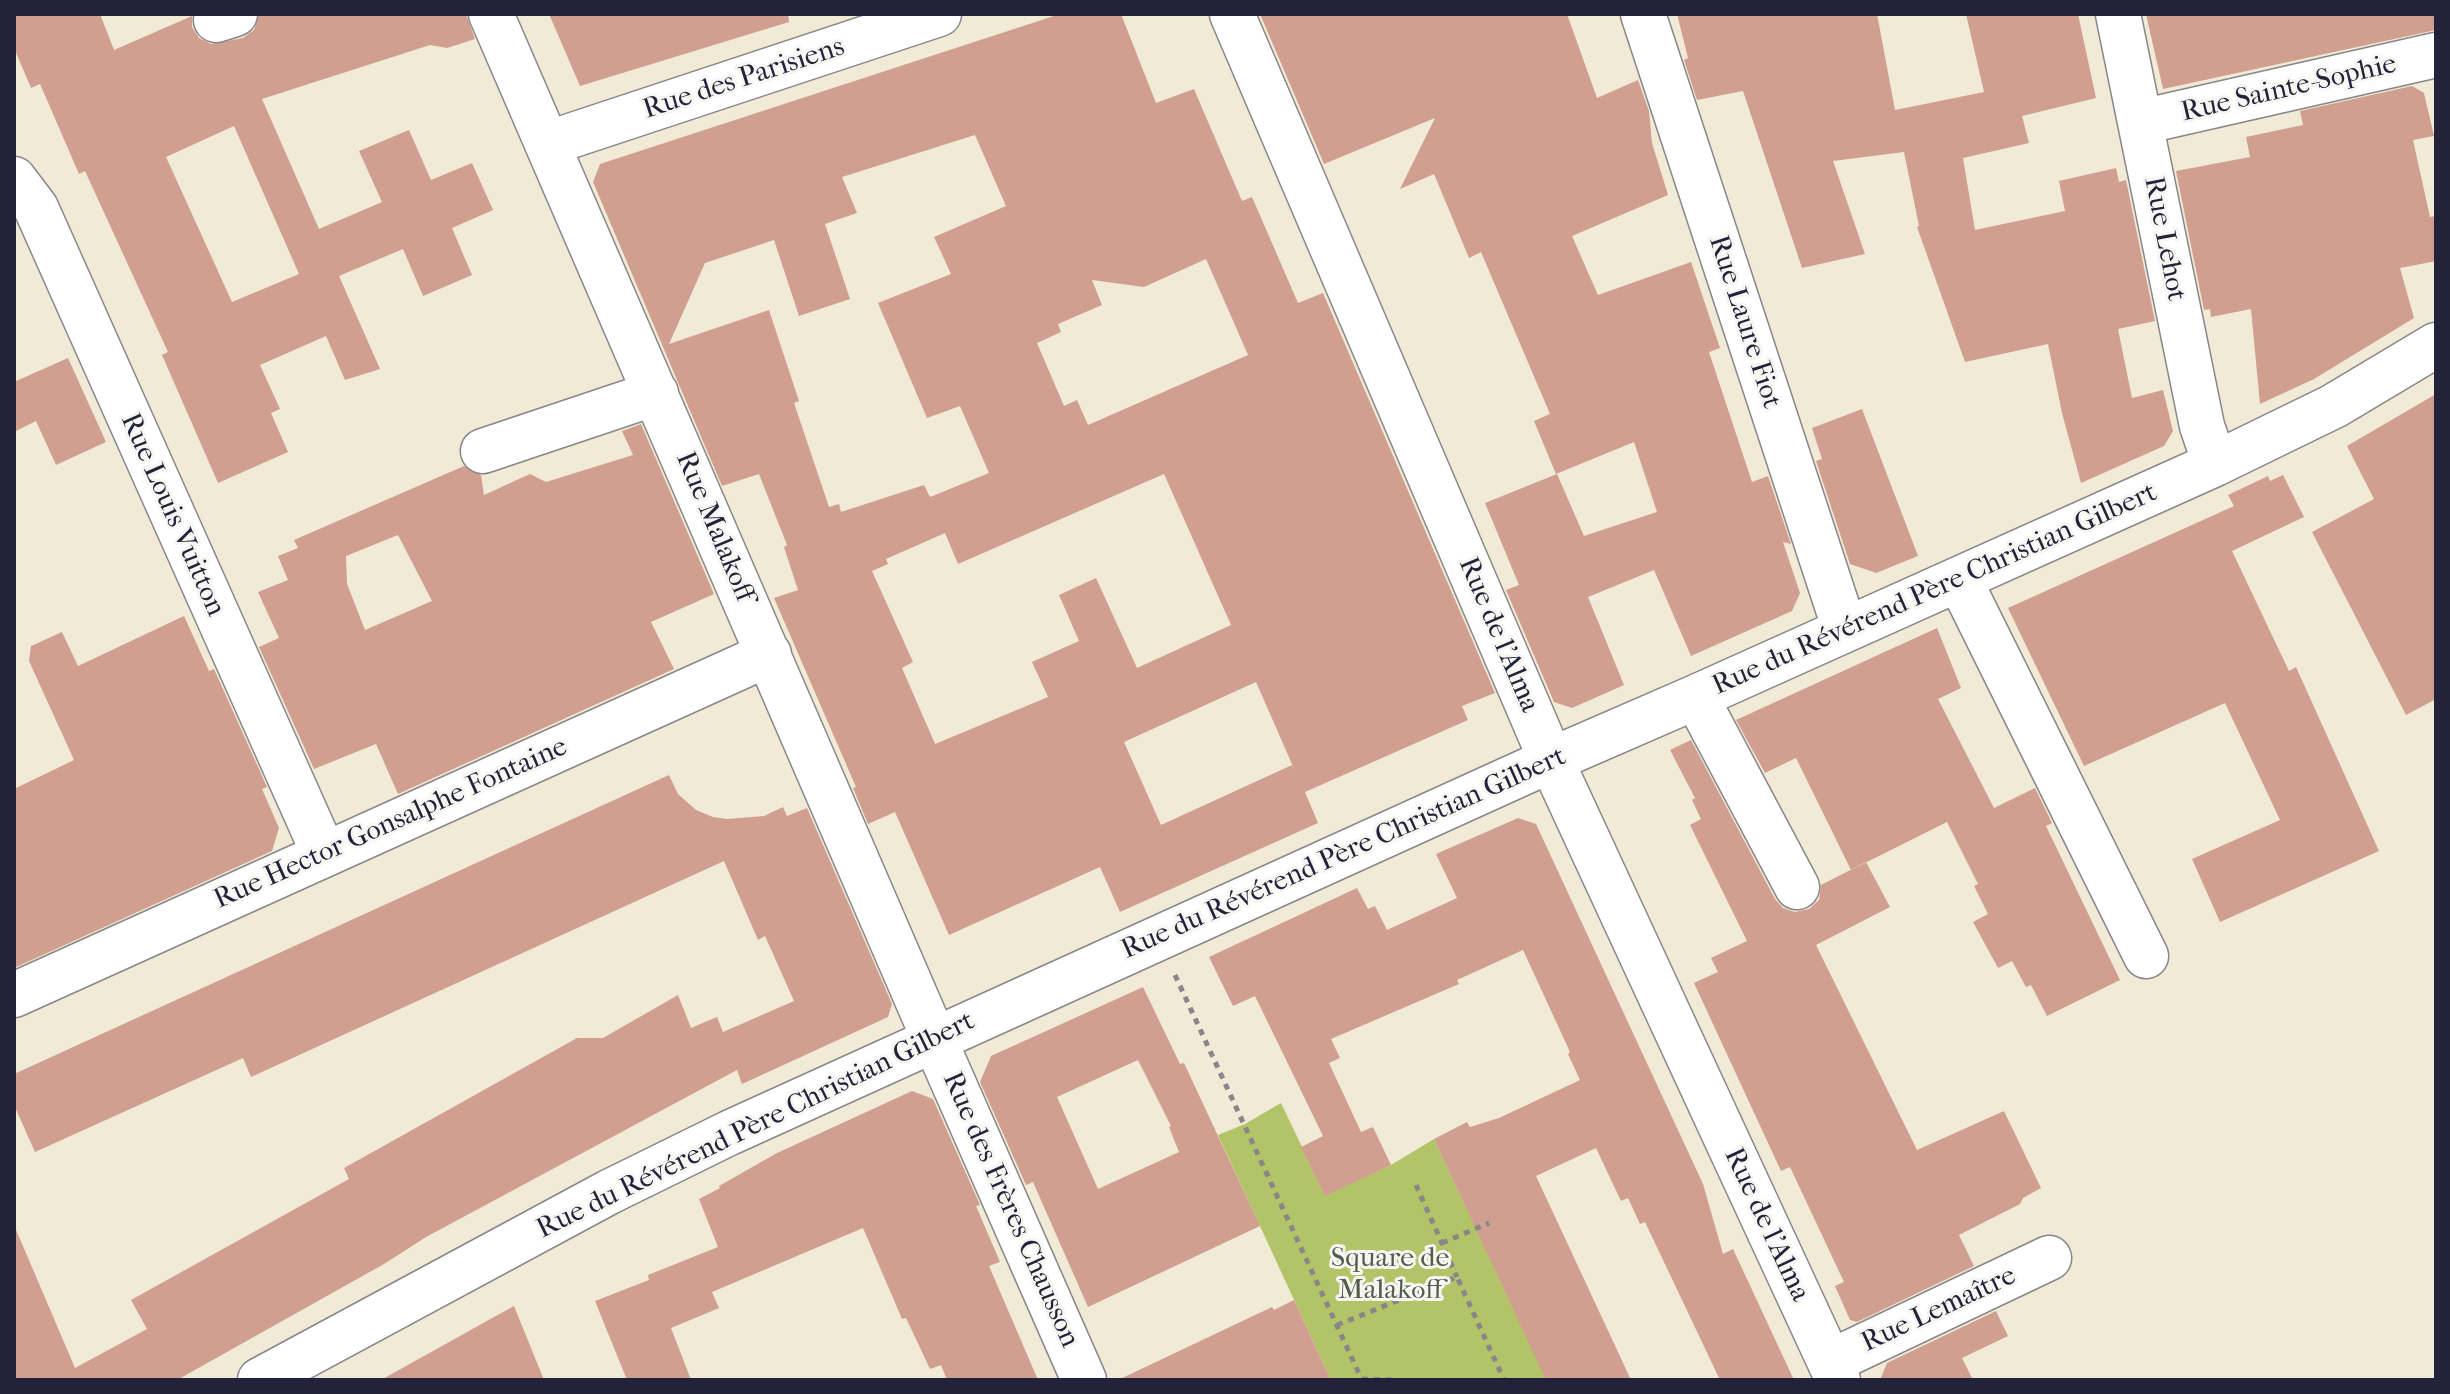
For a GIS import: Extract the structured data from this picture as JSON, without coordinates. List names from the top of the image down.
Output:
{
  "streets": {
    "street": [
      "Rue des Parisiens",
      "Rue Sainte-Sophie",
      "Rue Lehot",
      "Rue Laure Fiot",
      "Rue Louis Vuitton",
      "Rue Malakoff",
      "Rue du Révérend Père Christian Gilbert",
      "Rue de l'Alma",
      "Rue Hector Gonsalphe Fontaine",
      "Rue des Frères Chausson",
      "Rue Lemaître"
    ]
  },
  "crossings": [
    ["Rue des Parisiens", "Rue Malakoff"],
    ["Rue Sainte-Sophie", "Rue Lehot"],
    ["Rue Lehot", "Rue du Révérend Père Christian Gilbert"],
    ["Rue Laure Fiot", "Rue du Révérend Père Christian Gilbert"],
    ["Rue Louis Vuitton", "Rue Hector Gonsalphe Fontaine"],
    ["Rue Malakoff", "Rue du Révérend Père Christian Gilbert"],
    ["Rue Malakoff", "Rue Hector Gonsalphe Fontaine"],
    ["Rue Malakoff", "Rue des Frères Chausson"],
    ["Rue du Révérend Père Christian Gilbert", "Rue de l'Alma"],
    ["Rue du Révérend Père Christian Gilbert", "Rue des Frères Chausson"],
    ["Rue de l'Alma", "Rue Lemaître"]
  ],
  "parks": ["Square de Malakoff"]
}
